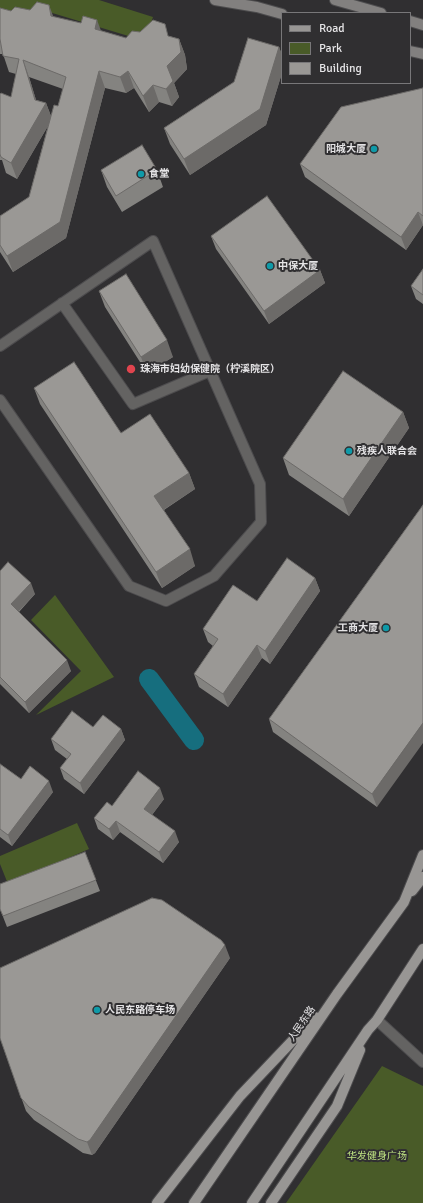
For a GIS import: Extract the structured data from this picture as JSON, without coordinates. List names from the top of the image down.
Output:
{
  "streets": {
    "main road": ["人民东路"]
  },
  "parks": ["华发健身广场"],
  "places": [
    "阳城大厦",
    "食堂",
    "中保大厦",
    "珠海市妇幼保健院（柠溪院区）",
    "残疾人联合会",
    "工商大厦",
    "人民东路停车场"
  ],
  "legend": ["Road", "Park", "Building"]
}
